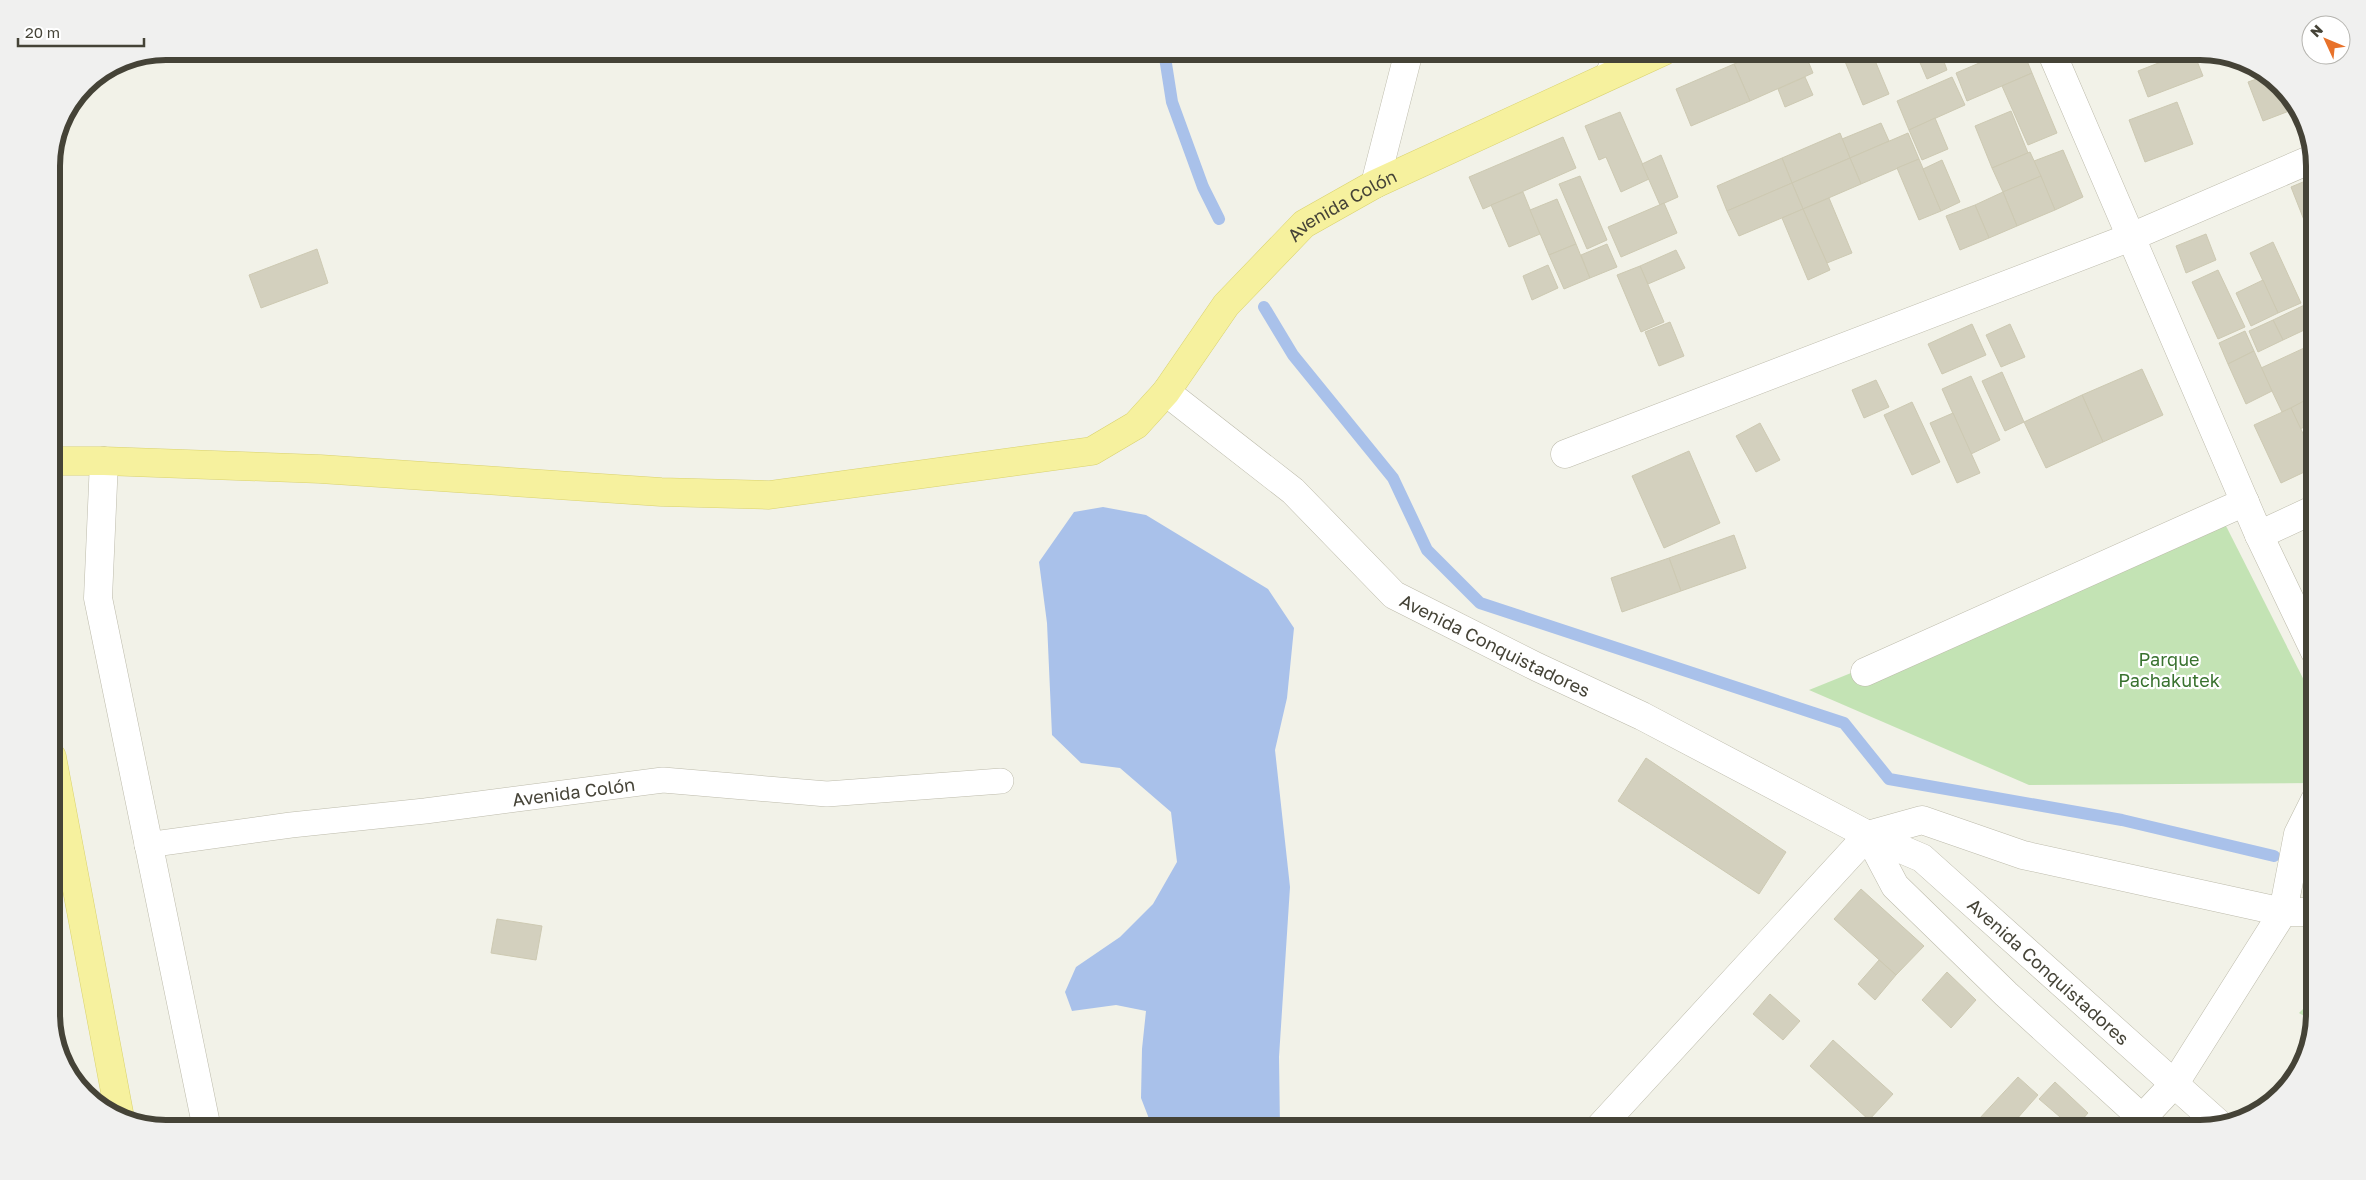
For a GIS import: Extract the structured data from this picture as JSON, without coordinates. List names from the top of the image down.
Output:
{
  "streets": {
    "main road": ["Avenida Colón"],
    "street": ["Avenida Conquistadores"]
  },
  "crossings": [
    ["Avenida Colón", "Avenida Conquistadores"]
  ],
  "parks": ["Parque Pachakutek"],
  "scale_bar": "20 m",
  "north": "top left"
}
